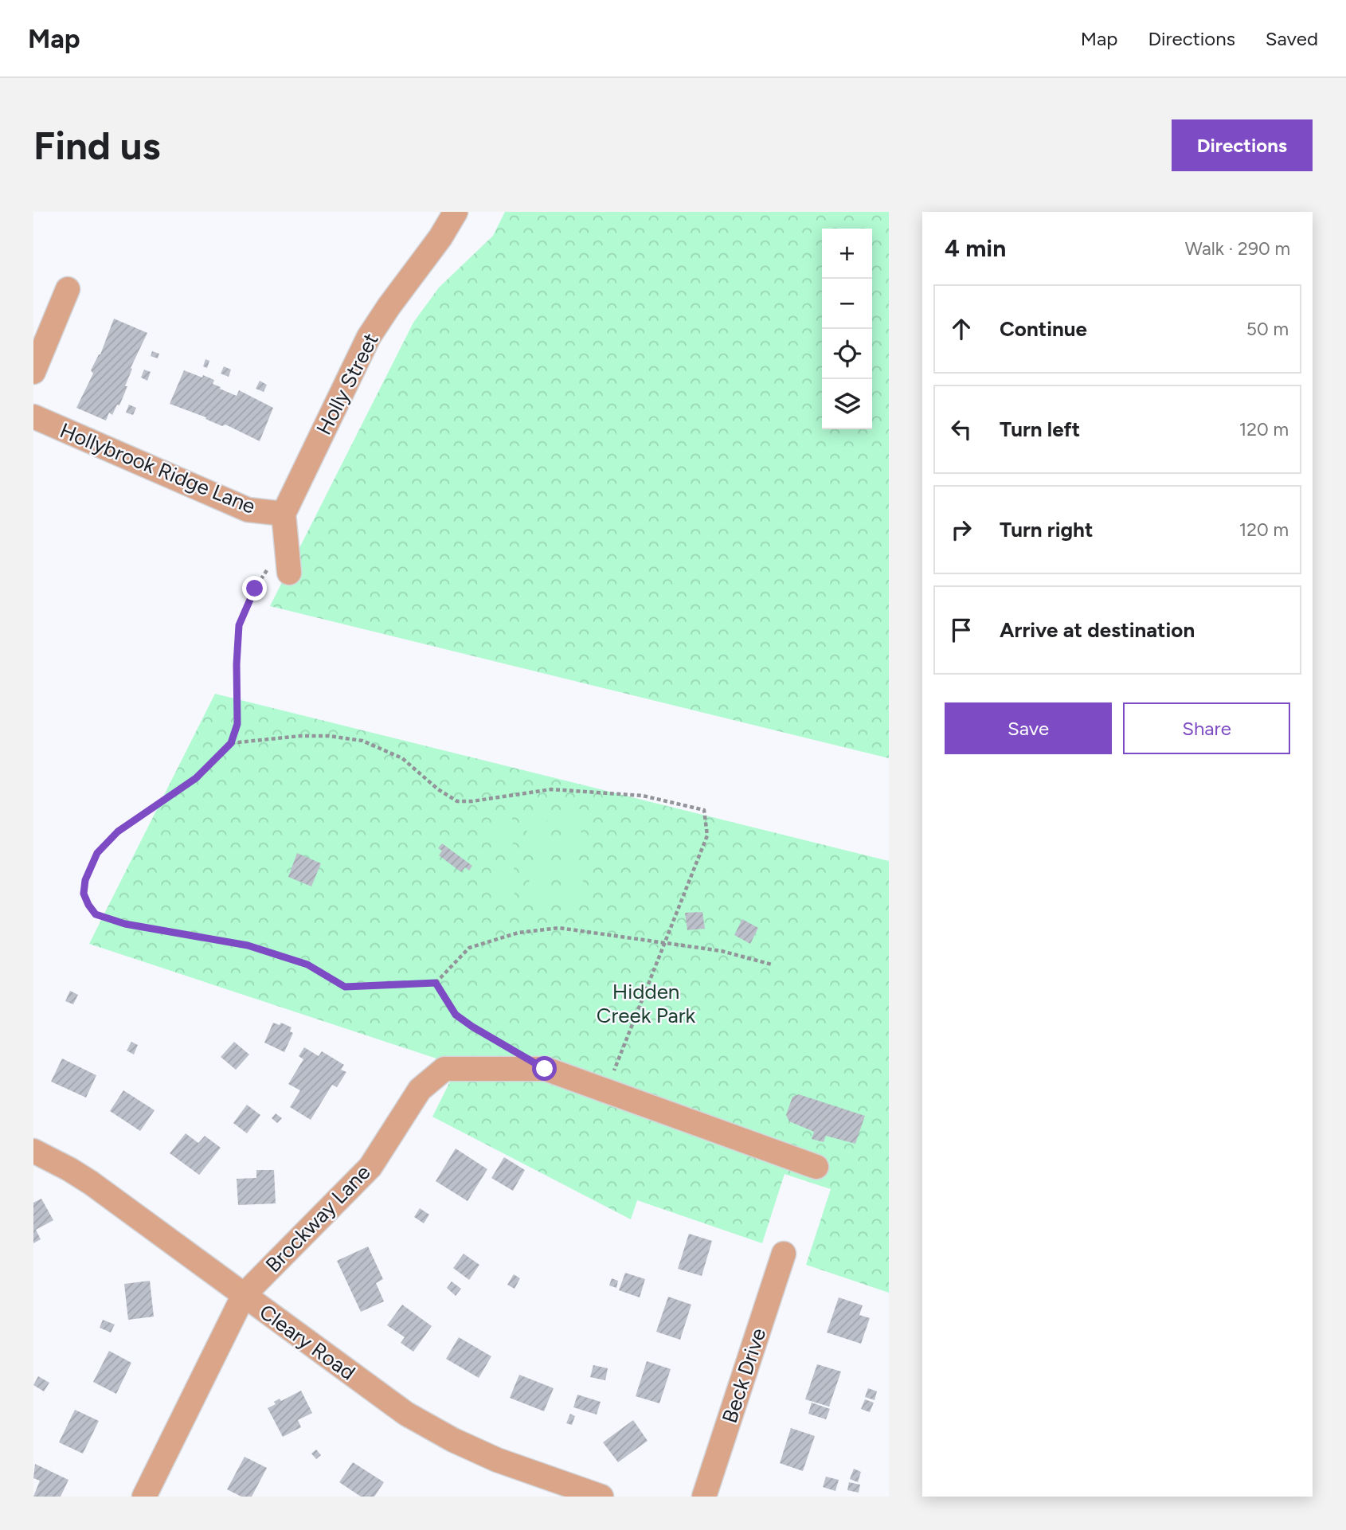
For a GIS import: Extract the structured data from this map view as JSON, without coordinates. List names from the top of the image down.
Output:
{
  "streets": {
    "street": [
      "Holly Street",
      "Hollybrook Ridge Lane",
      "Brockway Lane",
      "Cleary Road",
      "Beck Drive"
    ]
  },
  "crossings": [
    ["Holly Street", "Hollybrook Ridge Lane"],
    ["Brockway Lane", "Cleary Road"]
  ],
  "parks": ["Hidden Creek Park"],
  "page": {
    "header": "Map",
    "nav": ["Map", "Directions", "Saved"],
    "buttons": [
      "Directions",
      ["Save", "Share"]
    ],
    "title": "Find us",
    "heading": ["4 min", "Walk · 290 m"],
    "map_buttons": ["+", "−"],
    "list": [
      ["Continue", "50 m"],
      ["Turn left", "120 m"],
      ["Turn right", "120 m"],
      "Arrive at destination"
    ]
  }
}
